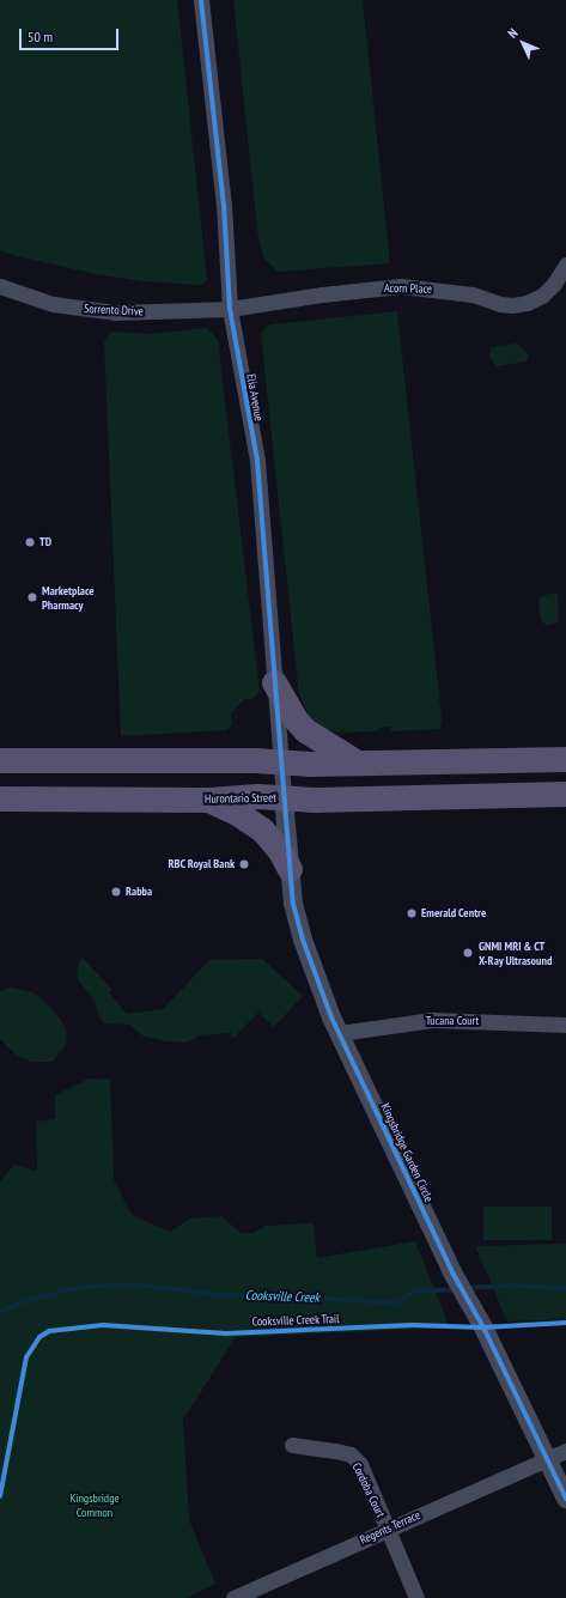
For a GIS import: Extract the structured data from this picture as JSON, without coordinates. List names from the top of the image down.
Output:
{
  "streets": {
    "main road": ["Hurontario Street"],
    "street": [
      "Acorn Place",
      "Sorrento Drive",
      "Elia Avenue",
      "Tucana Court",
      "Kingsbridge Garden Circle",
      "Cordoba Court",
      "Regents Terrace"
    ],
    "cycle path": ["Cooksville Creek Trail"]
  },
  "crossings": [
    ["Acorn Place", "Sorrento Drive"],
    ["Acorn Place", "Elia Avenue"],
    ["Sorrento Drive", "Elia Avenue"],
    ["Elia Avenue", "Hurontario Street"],
    ["Elia Avenue", "Kingsbridge Garden Circle"],
    ["Hurontario Street", "Kingsbridge Garden Circle"],
    ["Tucana Court", "Kingsbridge Garden Circle"],
    ["Kingsbridge Garden Circle", "Regents Terrace"],
    ["Cordoba Court", "Regents Terrace"]
  ],
  "water": ["Cooksville Creek"],
  "parks": ["Kingsbridge Common"],
  "places": [
    "TD",
    "Marketplace Pharmacy",
    "RBC Royal Bank",
    "Rabba",
    "Emerald Centre",
    "GNMI MRI & CT X-Ray Ultrasound"
  ],
  "scale_bar": "50 m",
  "north": "top left"
}
